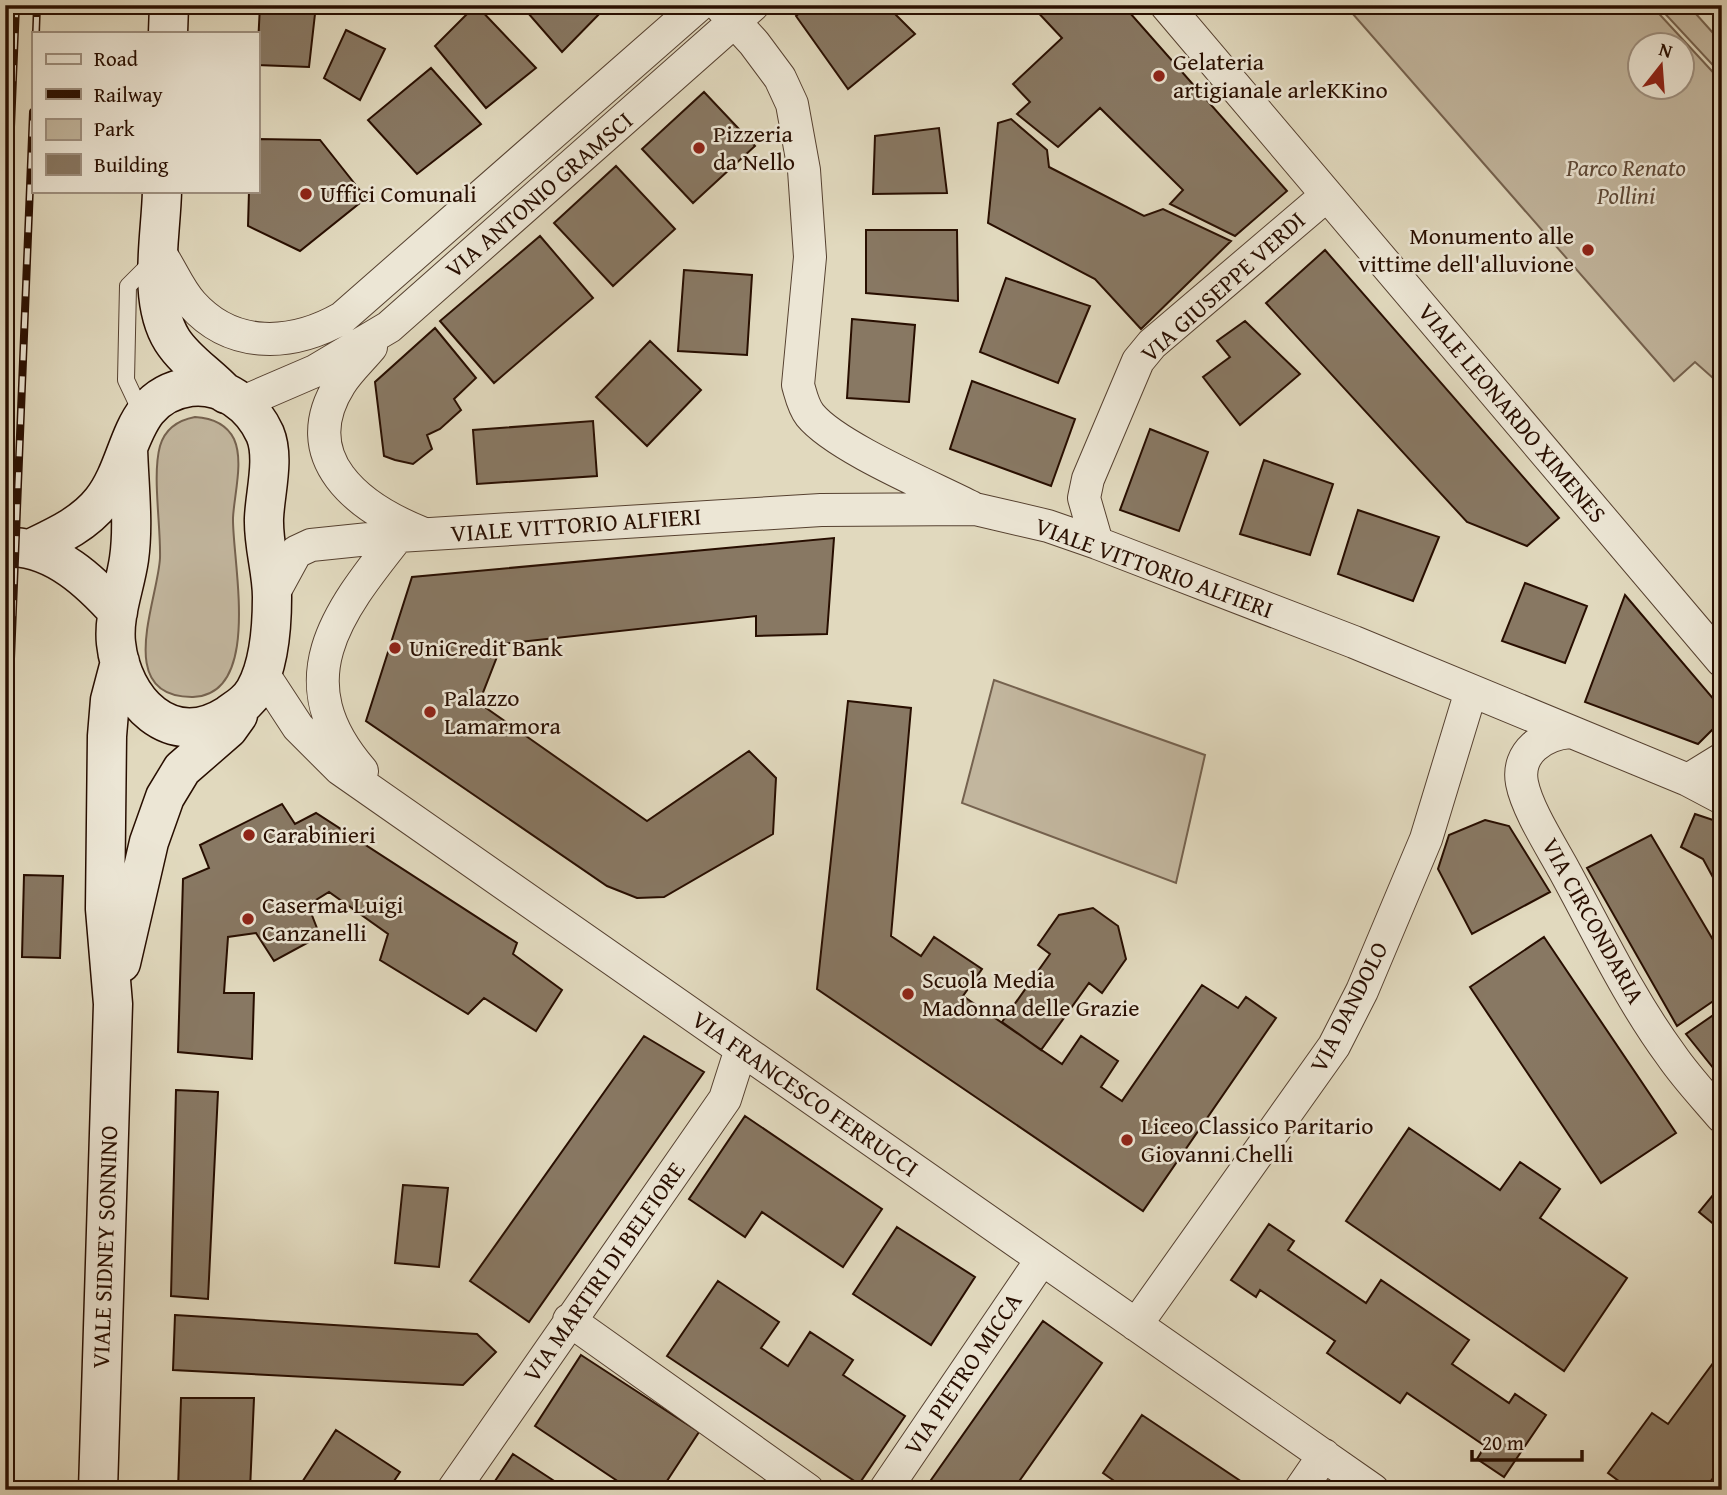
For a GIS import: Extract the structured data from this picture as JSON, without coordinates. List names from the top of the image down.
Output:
{
  "streets": {
    "street": [
      "VIA ANTONIO GRAMSCI",
      "VIA GIUSEPPE VERDI",
      "VIALE LEONARDO XIMENES",
      "VIALE VITTORIO ALFIERI",
      "VIA CIRCONDARIA",
      "VIA DANDOLO",
      "VIA FRANCESCO FERRUCCI",
      "VIALE SIDNEY SONNINO",
      "VIA MARTIRI DI BELFIORE",
      "VIA PIETRO MICCA"
    ]
  },
  "crossings": [
    ["VIA ANTONIO GRAMSCI", "VIALE VITTORIO ALFIERI"],
    ["VIA GIUSEPPE VERDI", "VIALE LEONARDO XIMENES"],
    ["VIA GIUSEPPE VERDI", "VIALE VITTORIO ALFIERI"],
    ["VIALE VITTORIO ALFIERI", "VIA CIRCONDARIA"],
    ["VIALE VITTORIO ALFIERI", "VIA DANDOLO"],
    ["VIA DANDOLO", "VIA FRANCESCO FERRUCCI"],
    ["VIA FRANCESCO FERRUCCI", "VIALE SIDNEY SONNINO"],
    ["VIA FRANCESCO FERRUCCI", "VIA MARTIRI DI BELFIORE"],
    ["VIA FRANCESCO FERRUCCI", "VIA PIETRO MICCA"]
  ],
  "parks": ["Parco Renato Pollini"],
  "places": [
    "Gelateria artigianale arleKKino",
    "Pizzeria da Nello",
    "Uffici Comunali",
    "Monumento alle vittime dell'alluvione",
    "UniCredit Bank",
    "Palazzo Lamarmora",
    "Carabinieri",
    "Caserma Luigi Canzanelli",
    "Scuola Media Madonna delle Grazie",
    "Liceo Classico Paritario Giovanni Chelli"
  ],
  "legend": [
    "Road",
    "Railway",
    "Park",
    "Building"
  ],
  "scale_bar": "20 m",
  "north": "top"
}
